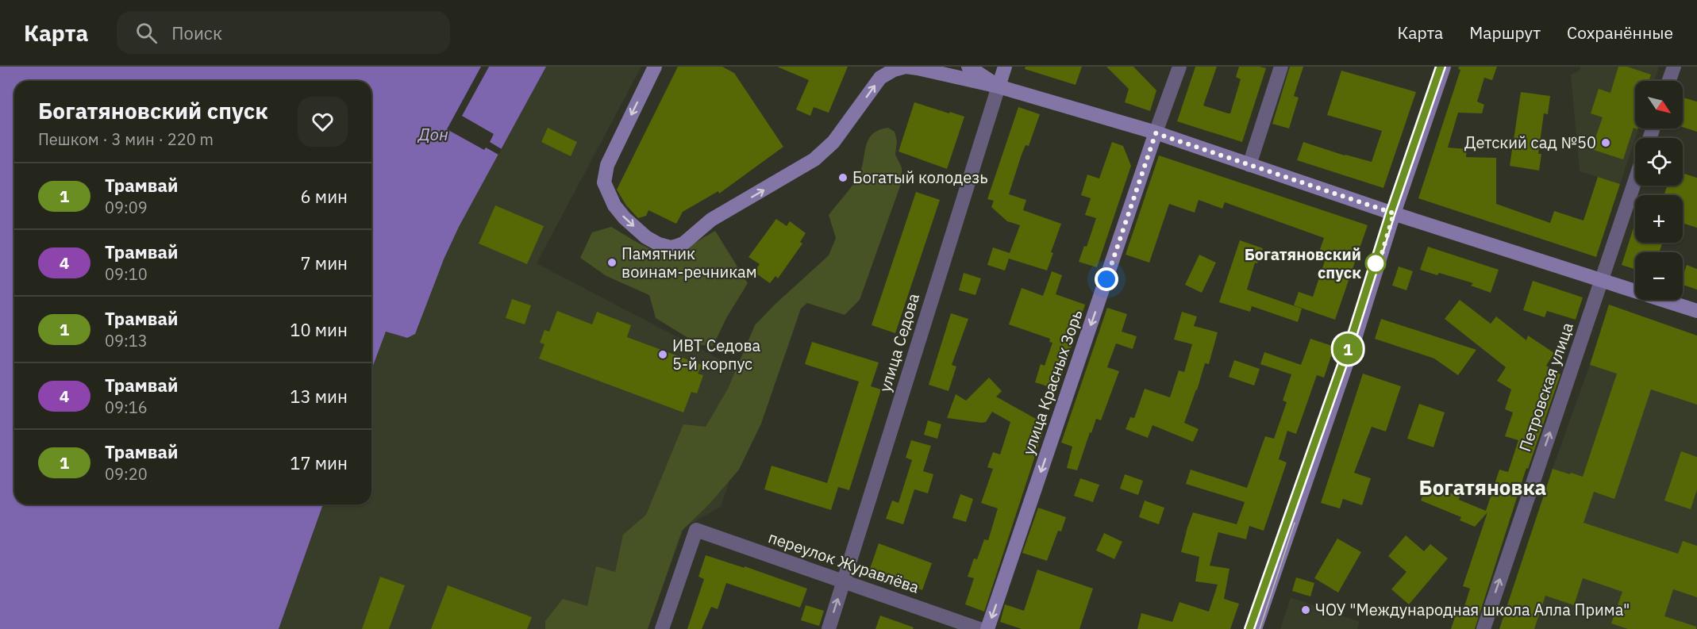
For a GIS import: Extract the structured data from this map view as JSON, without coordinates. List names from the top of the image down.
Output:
{
  "streets": {
    "street": [
      "улица Седова",
      "улица Красных Зорь",
      "Петровская улица",
      "переулок Журавлёва"
    ]
  },
  "crossings": [
    ["улица Седова", "переулок Журавлёва"]
  ],
  "one_way": ["улица Красных Зорь", "Петровская улица"],
  "districts": ["Богатяновка"],
  "water": ["Дон"],
  "places": [
    "Детский сад №50",
    "Богатый колодезь",
    "Памятник воинам-речникам",
    "Богатяновский спуск",
    "ИВТ Седова 5-й корпус",
    "ЧОУ \"Международная школа Алла Прима\""
  ],
  "lines": ["tram line 1"],
  "north": "bottom right",
  "page": {
    "header": "Карта",
    "search": "Поиск",
    "nav": ["Карта", "Маршрут", "Сохранённые"],
    "on_map": "1",
    "map_buttons": ["+", "−"],
    "heading": ["Богатяновский спуск", "Пешком · 3 мин · 220 m"],
    "list": [
      {
        "mark": "1",
        "name": "Трамвай",
        "note": "09:09",
        "value": "6 мин"
      },
      {
        "mark": "4",
        "name": "Трамвай",
        "note": "09:10",
        "value": "7 мин"
      },
      {
        "mark": "1",
        "name": "Трамвай",
        "note": "09:13",
        "value": "10 мин"
      },
      {
        "mark": "4",
        "name": "Трамвай",
        "note": "09:16",
        "value": "13 мин"
      },
      {
        "mark": "1",
        "name": "Трамвай",
        "note": "09:20",
        "value": "17 мин"
      }
    ]
  }
}
